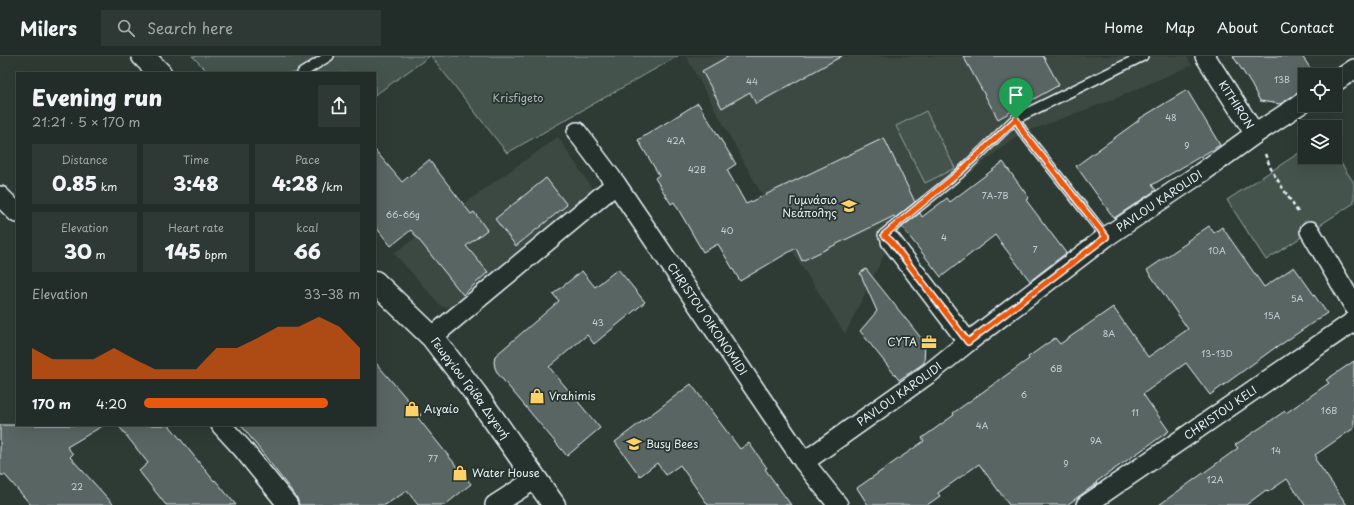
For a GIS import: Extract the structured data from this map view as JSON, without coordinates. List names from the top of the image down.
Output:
{
  "streets": {
    "main road": ["Γεωργίου Γρίβα Διγενή"],
    "street": [
      "KITHIRON",
      "PAVLOU KAROLIDI",
      "CHRISTOU OIKONOMIDI",
      "CHRISTOU KELI"
    ]
  },
  "crossings": [
    ["KITHIRON", "PAVLOU KAROLIDI"],
    ["PAVLOU KAROLIDI", "CHRISTOU OIKONOMIDI"]
  ],
  "parks": ["Krisfigeto"],
  "places": {
    "school or university": ["Γυμνάσιο Νεάπολης", "Busy Bees"],
    "office": ["CYTA"],
    "shop": ["Vrahimis", "Αιγαίο", "Water House"]
  },
  "house_numbers": [
    "13B",
    "44",
    "48",
    "42A",
    "9",
    "42B",
    "7A-7B",
    "66-66g",
    "40",
    "4",
    "7",
    "10A",
    "5A",
    "15A",
    "43",
    "8A",
    "13-13D",
    "6B",
    "6",
    "16B",
    "11",
    "4A",
    "9A",
    "14",
    "77",
    "9",
    "12A",
    "22"
  ],
  "page": {
    "header": "Milers",
    "search": "Search here",
    "nav": [
      "Home",
      "Map",
      "About",
      "Contact"
    ],
    "heading": ["Evening run", "21:21 · 5 × 170 m"],
    "stats": [
      ["Distance", "0.85 km"],
      ["Time", "3:48"],
      ["Pace", "4:28 /km"],
      ["Elevation", "30 m"],
      ["Heart rate", "145 bpm"],
      ["kcal", "66"]
    ],
    "chart": ["Elevation", "33–38 m"],
    "list": [
      {
        "name": "170 m",
        "note": "4:20"
      }
    ]
  }
}
